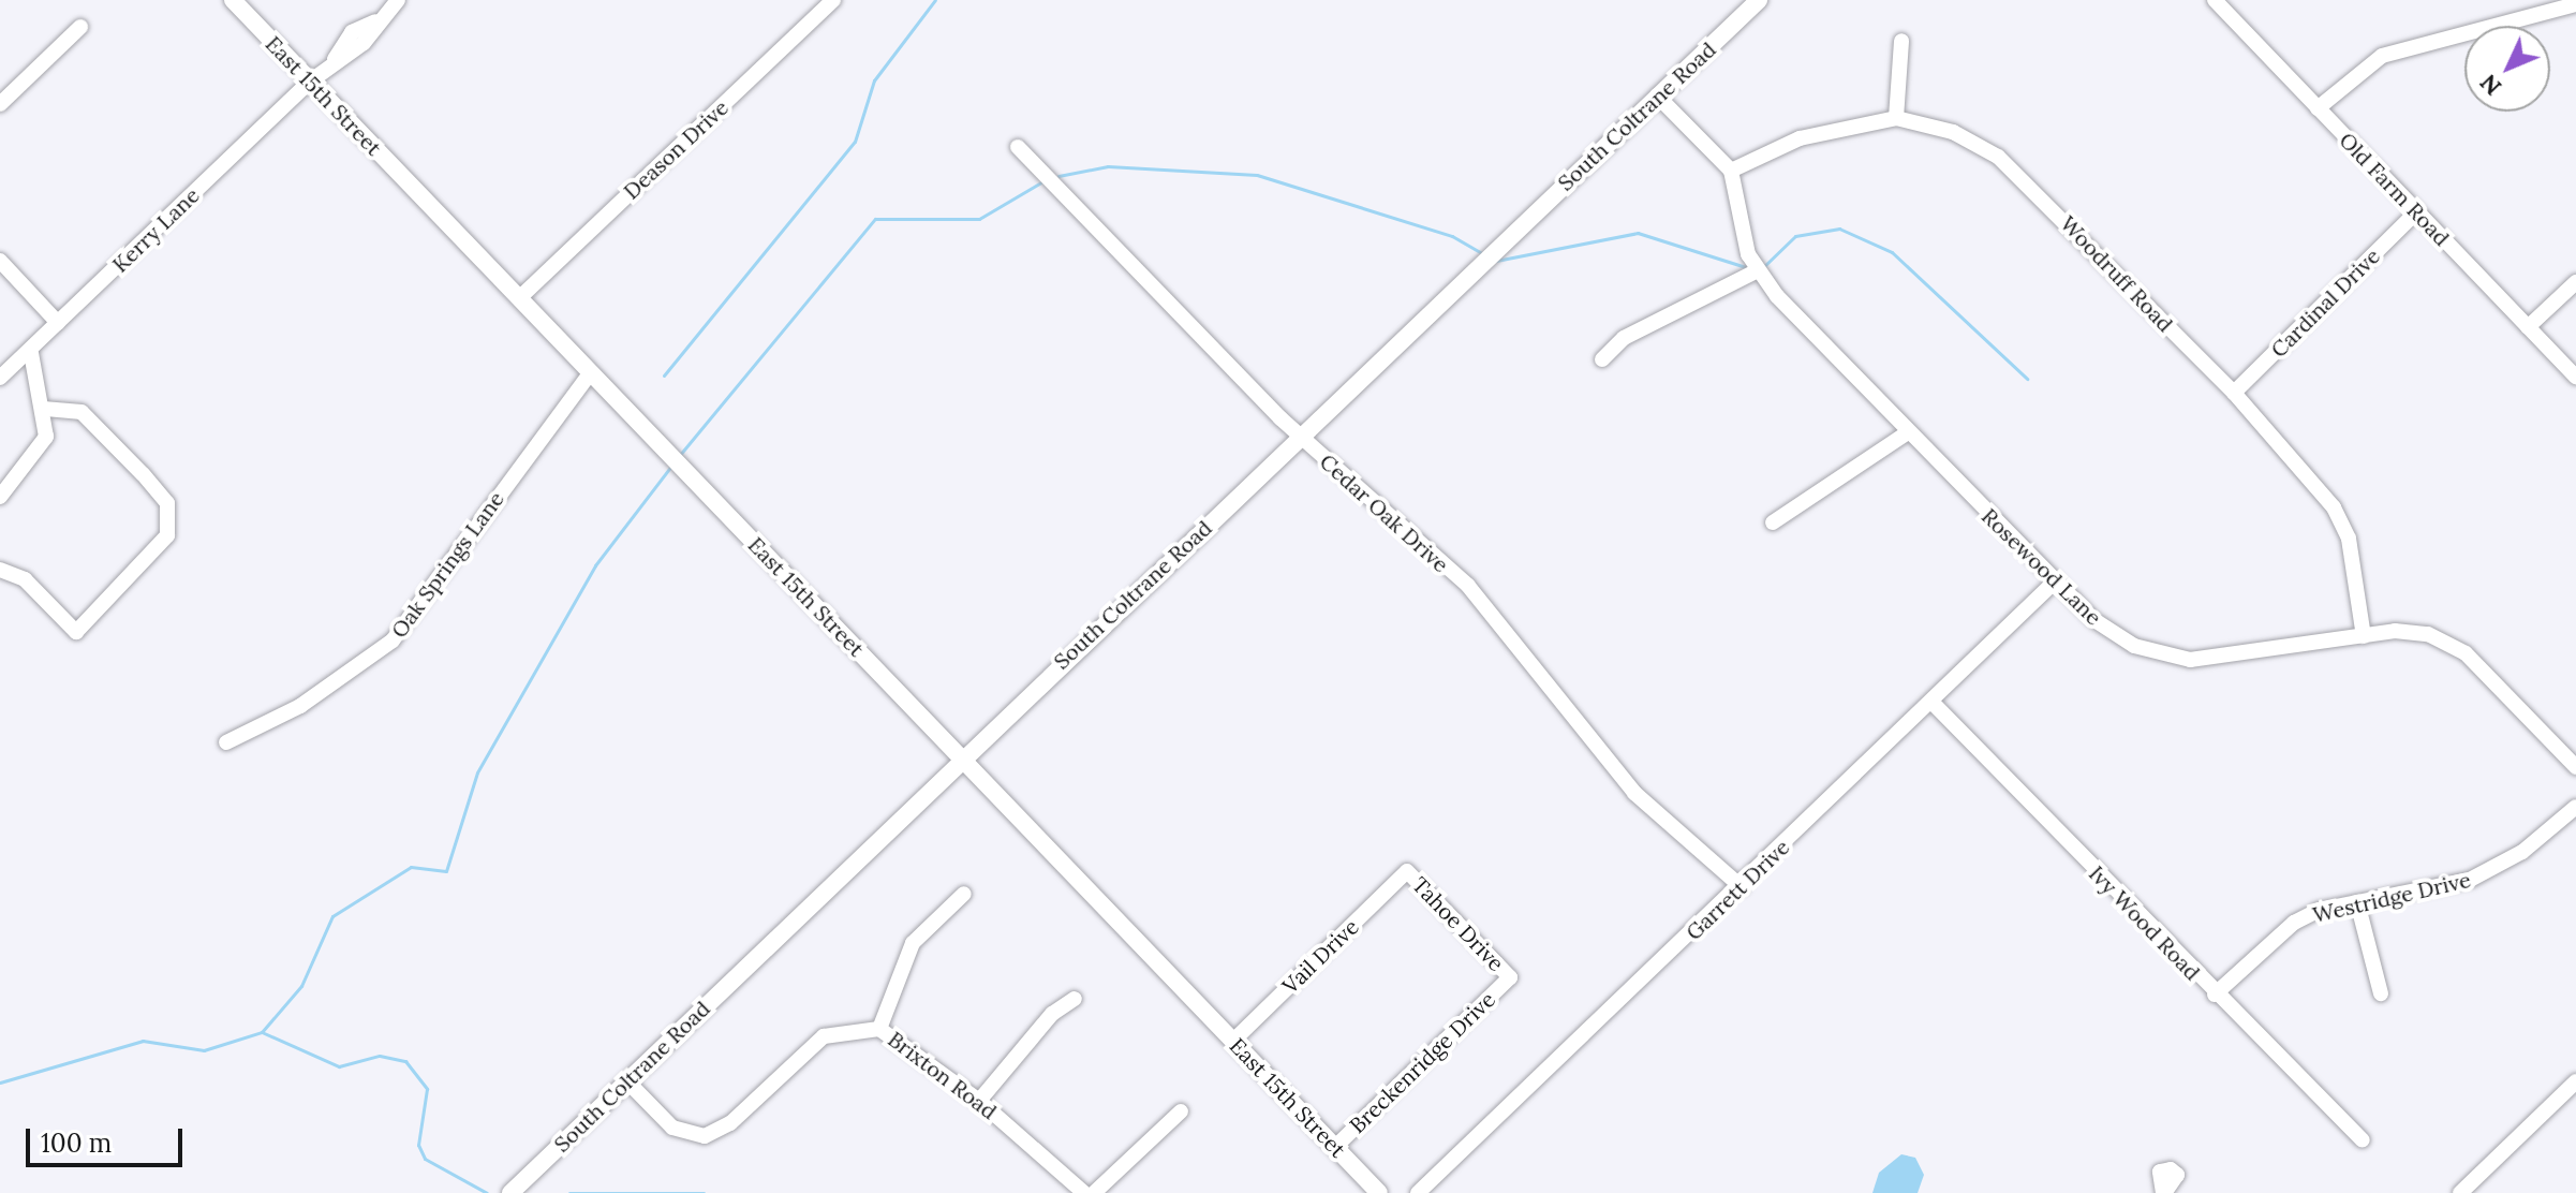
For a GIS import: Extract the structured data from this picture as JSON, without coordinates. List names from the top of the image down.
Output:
{
  "streets": {
    "main road": ["East 15th Street", "South Coltrane Road"],
    "street": [
      "Deason Drive",
      "Old Farm Road",
      "Kerry Lane",
      "Woodruff Road",
      "Cardinal Drive",
      "Cedar Oak Drive",
      "Oak Springs Lane",
      "Rosewood Lane",
      "Garrett Drive",
      "Westridge Drive",
      "Ivy Wood Road",
      "Tahoe Drive",
      "Vail Drive",
      "Breckenridge Drive",
      "Brixton Road"
    ]
  },
  "crossings": [
    ["East 15th Street", "South Coltrane Road"],
    ["East 15th Street", "Deason Drive"],
    ["East 15th Street", "Kerry Lane"],
    ["East 15th Street", "Oak Springs Lane"],
    ["East 15th Street", "Vail Drive"],
    ["East 15th Street", "Breckenridge Drive"],
    ["South Coltrane Road", "Cedar Oak Drive"],
    ["South Coltrane Road", "Brixton Road"],
    ["Old Farm Road", "Cardinal Drive"],
    ["Woodruff Road", "Cardinal Drive"],
    ["Woodruff Road", "Rosewood Lane"],
    ["Cedar Oak Drive", "Garrett Drive"],
    ["Rosewood Lane", "Garrett Drive"],
    ["Garrett Drive", "Ivy Wood Road"],
    ["Westridge Drive", "Ivy Wood Road"],
    ["Tahoe Drive", "Vail Drive"],
    ["Tahoe Drive", "Breckenridge Drive"]
  ],
  "scale_bar": "100 m",
  "north": "bottom left"
}
